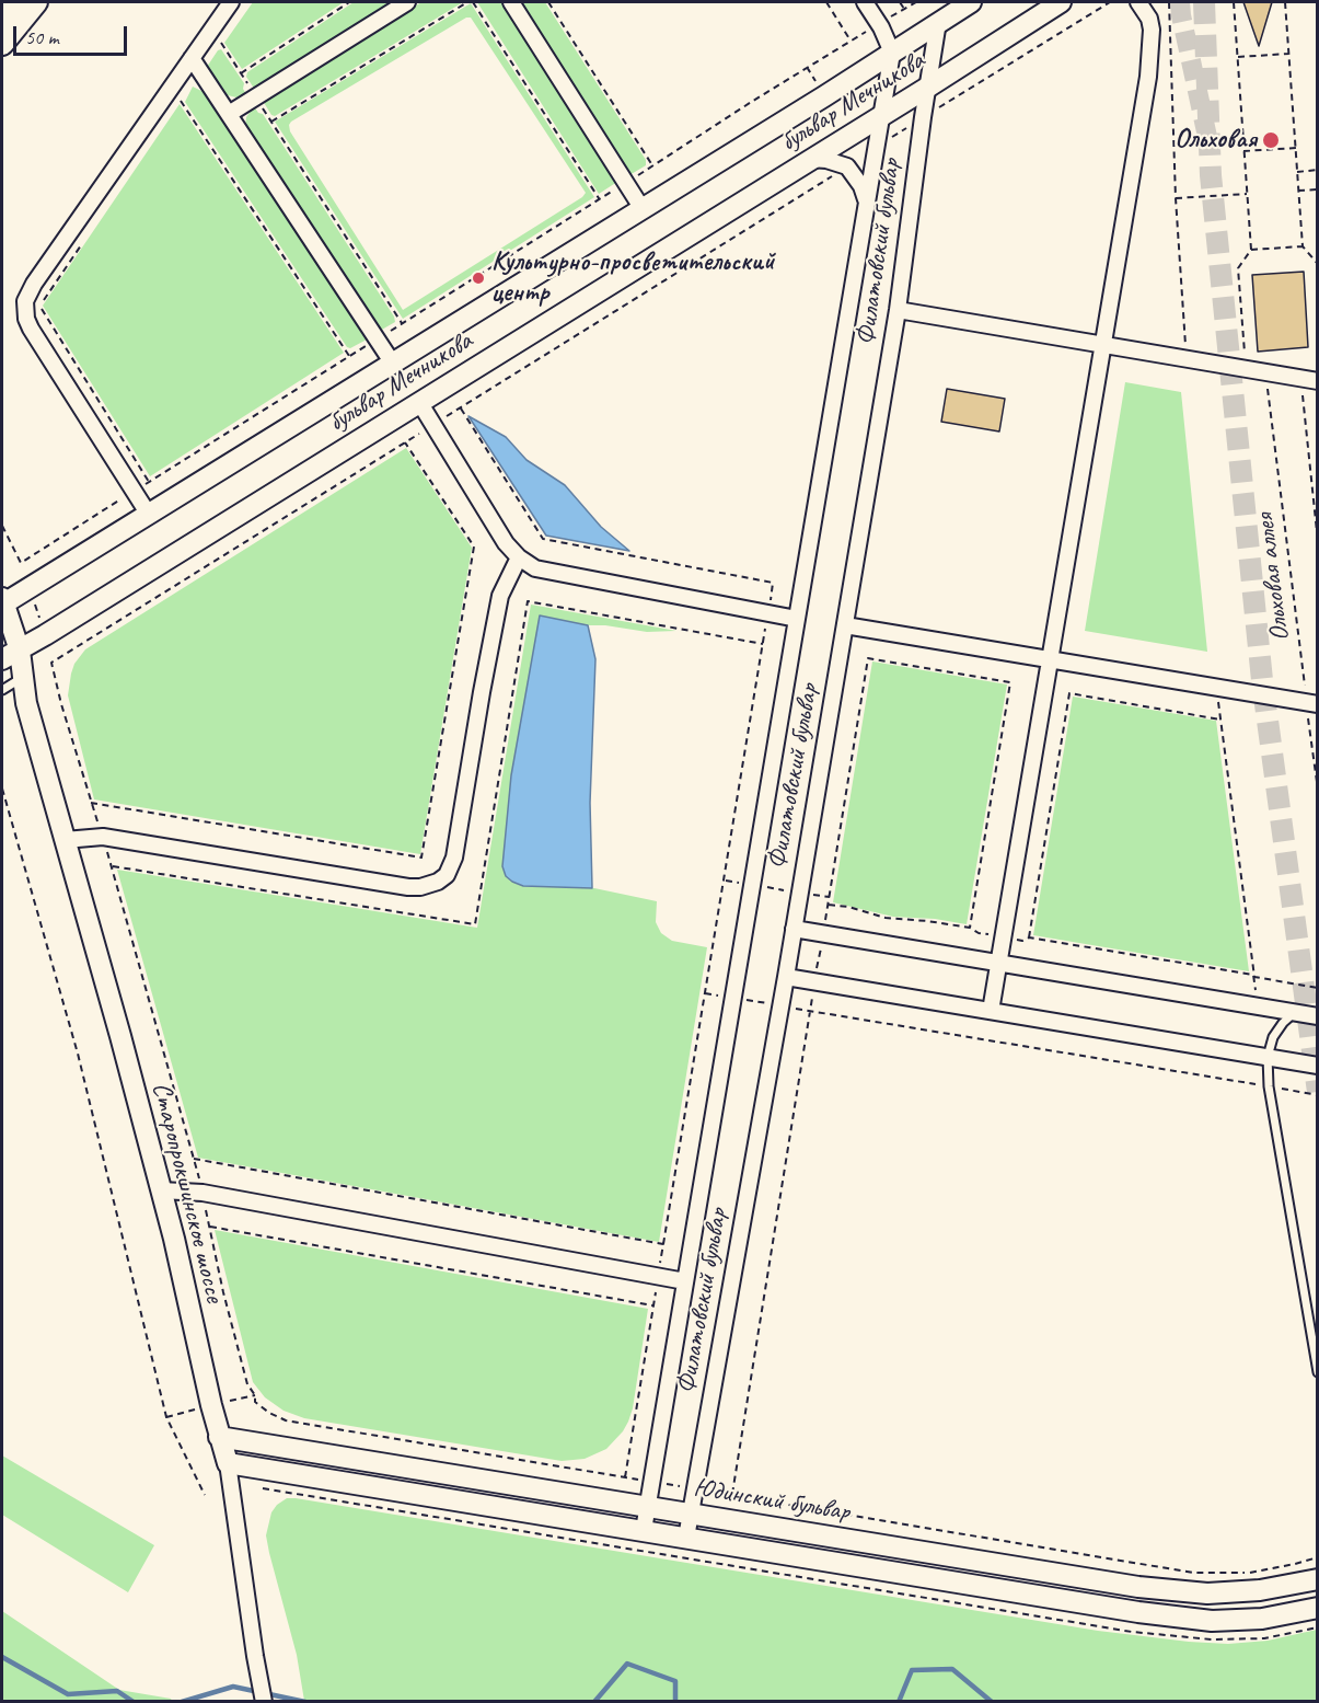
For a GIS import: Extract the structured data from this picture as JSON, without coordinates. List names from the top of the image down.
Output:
{
  "streets": {
    "street": [
      "бульвар Мечникова",
      "Филатовский бульвар",
      "Старопрокшинское шоссе",
      "Юдинский бульвар"
    ],
    "path": ["Ольховая аллея"]
  },
  "crossings": [
    ["бульвар Мечникова", "Филатовский бульвар"],
    ["бульвар Мечникова", "Старопрокшинское шоссе"],
    ["Филатовский бульвар", "Юдинский бульвар"],
    ["Старопрокшинское шоссе", "Юдинский бульвар"]
  ],
  "places": ["Ольховая", "Культурно-просветительский центр"],
  "scale_bar": "50 m"
}
